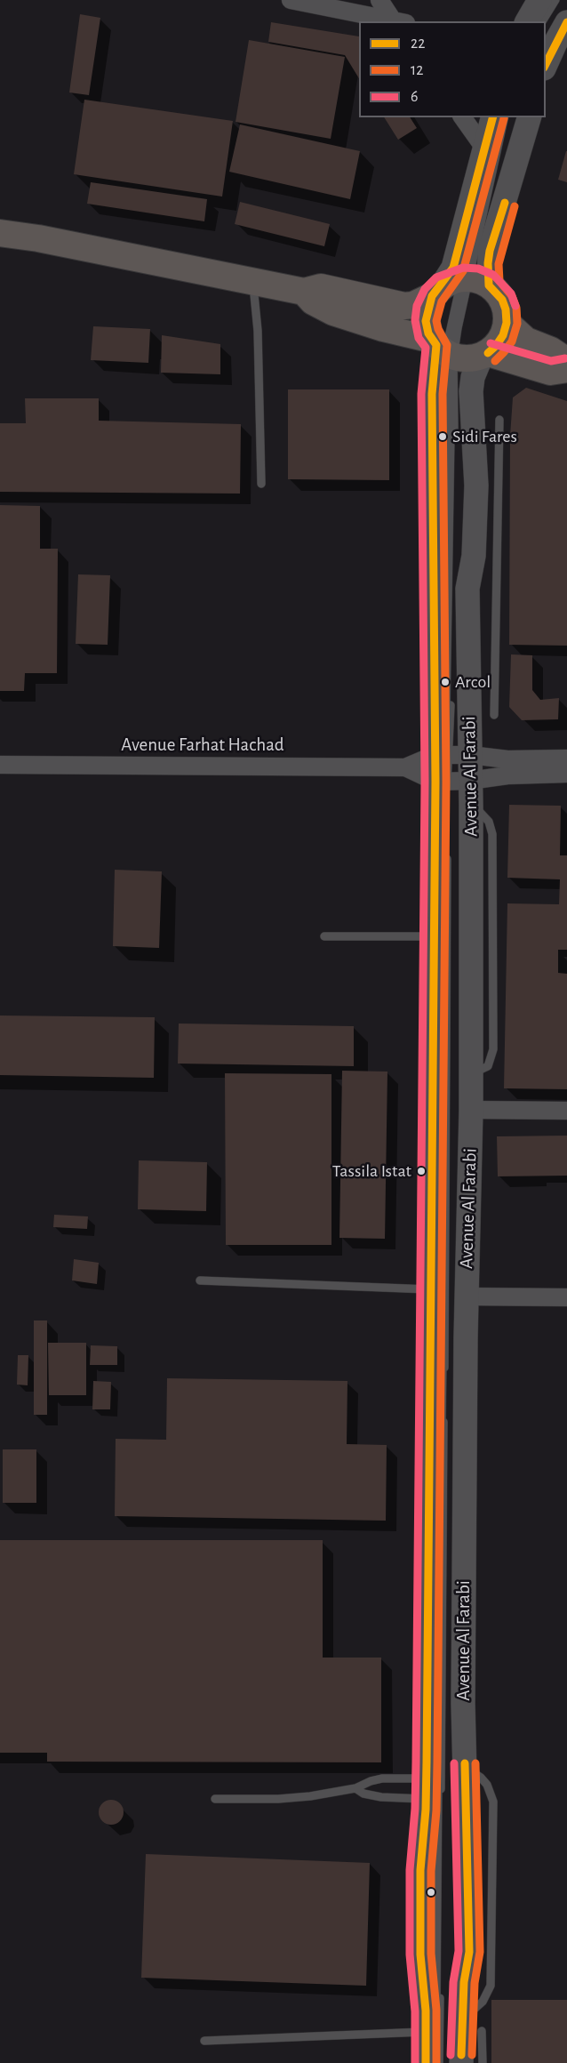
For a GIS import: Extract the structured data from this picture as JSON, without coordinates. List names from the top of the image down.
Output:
{
  "streets": {
    "street": ["Avenue Farhat Hachad", "Avenue Al Farabi"]
  },
  "crossings": [
    ["Avenue Farhat Hachad", "Avenue Al Farabi"]
  ],
  "places": ["Sidi Fares", "Arcol", "Tassila Istat"],
  "lines": ["transit line 22", "transit line 12", "transit line 6"],
  "legend": ["22", "12", "6"]
}
